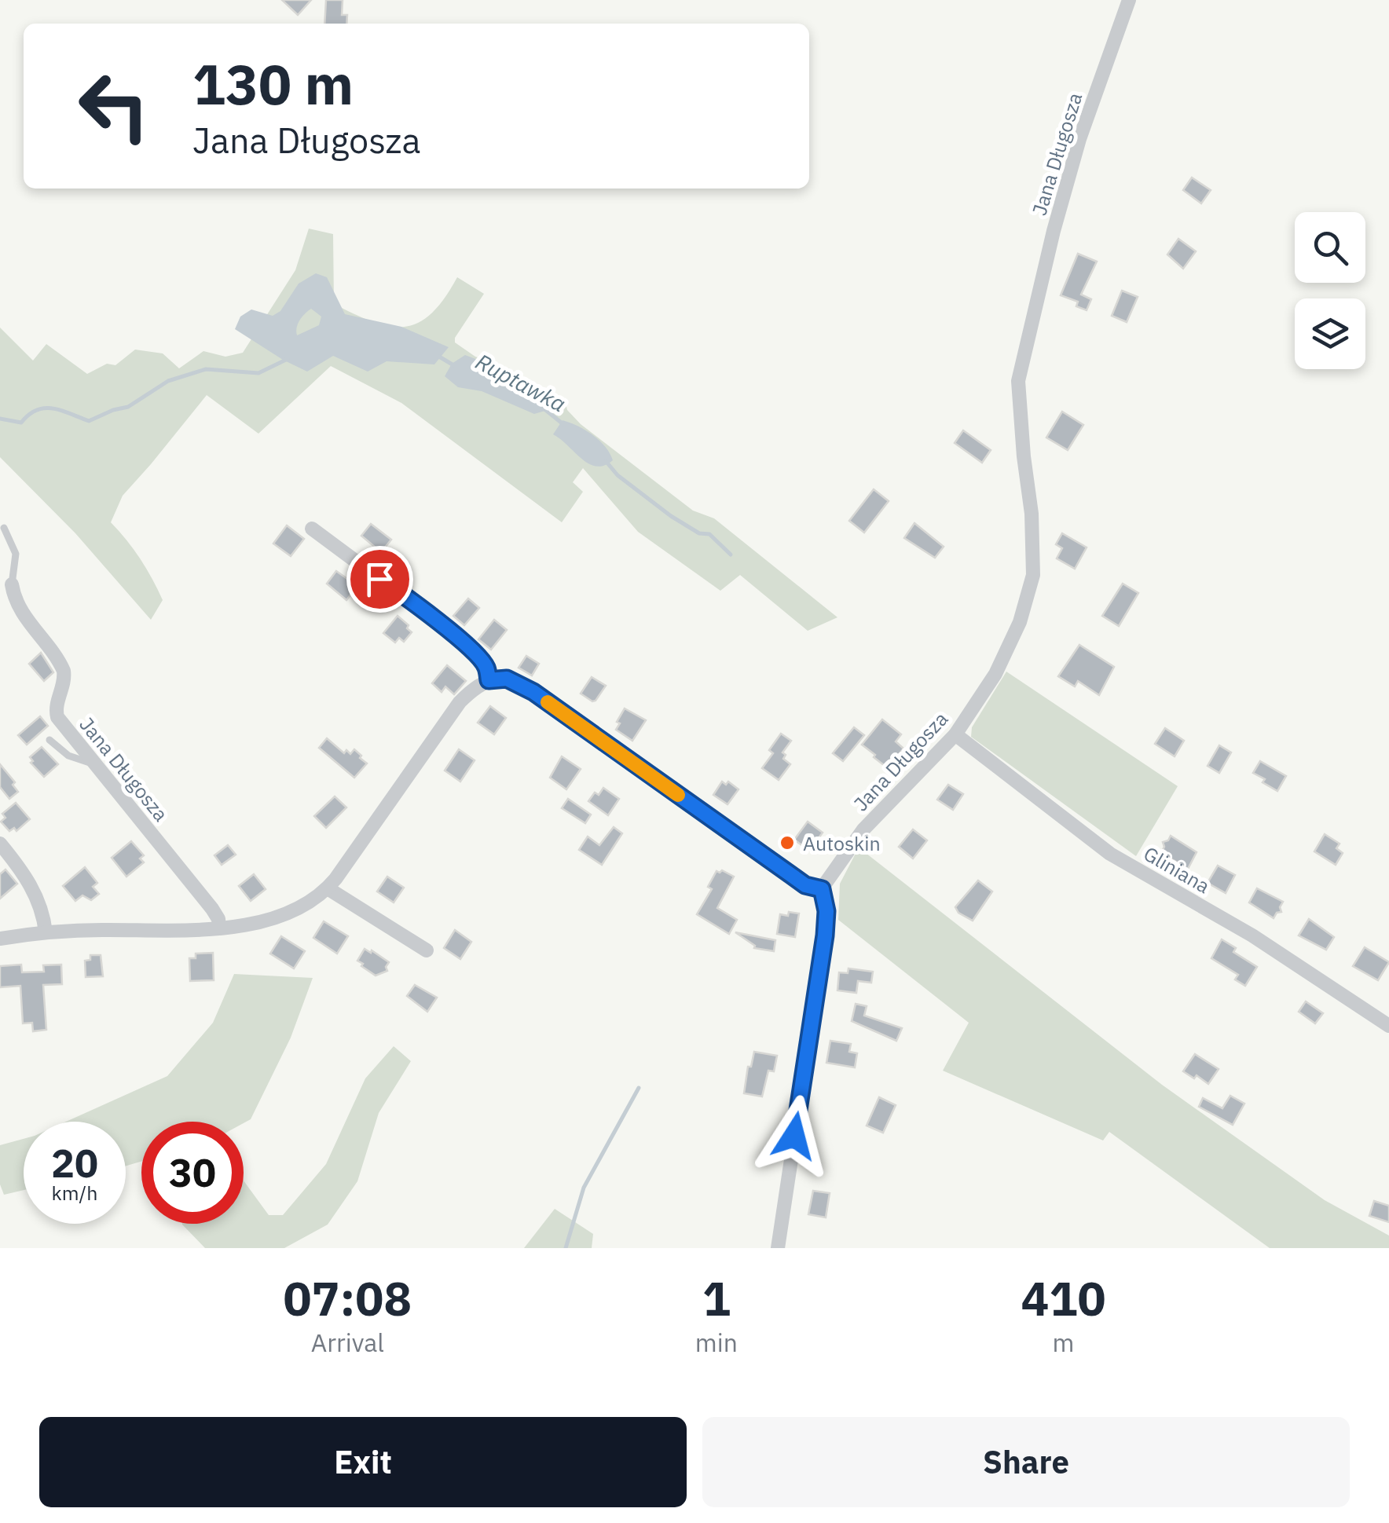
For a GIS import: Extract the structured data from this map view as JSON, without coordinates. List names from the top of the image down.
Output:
{
  "streets": {
    "street": ["Jana Długosza", "Gliniana"]
  },
  "crossings": [
    ["Jana Długosza", "Gliniana"]
  ],
  "water": ["Ruptawka"],
  "places": ["Autoskin"],
  "page": {
    "turn": ["130 m", "Jana Długosza"],
    "speed": "20 km/h",
    "limit": "30",
    "eta": [
      "07:08",
      "Arrival",
      "1",
      "min",
      "410",
      "m"
    ],
    "buttons": ["Exit", "Share"]
  }
}
